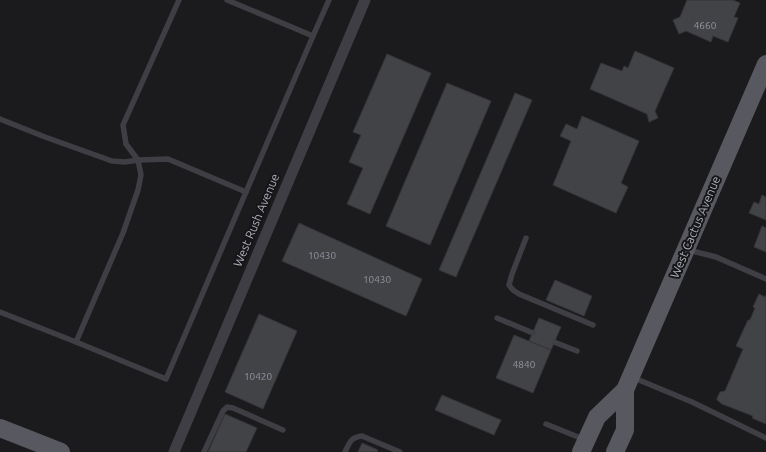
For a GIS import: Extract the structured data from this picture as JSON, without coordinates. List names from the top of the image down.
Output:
{
  "streets": {
    "main road": ["West Cactus Avenue"],
    "street": ["West Rush Avenue"]
  },
  "house_numbers": [
    "4660",
    "10430",
    "10430",
    "4840",
    "10420"
  ]
}
